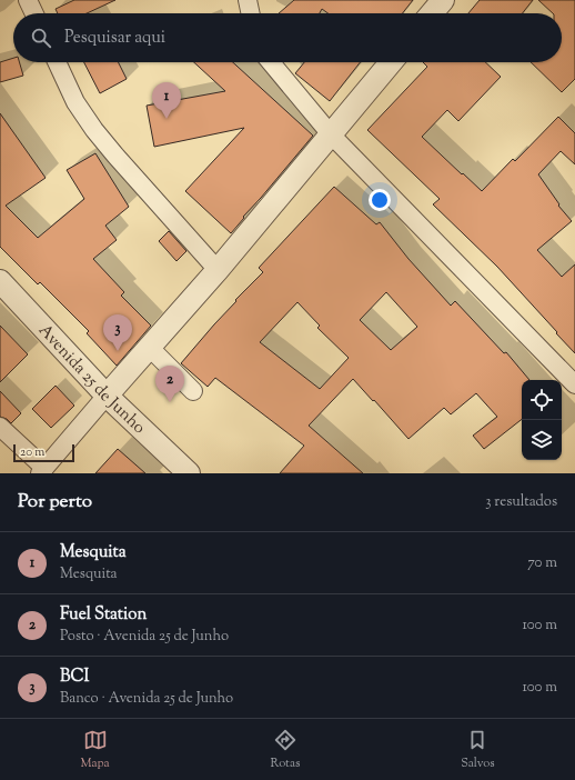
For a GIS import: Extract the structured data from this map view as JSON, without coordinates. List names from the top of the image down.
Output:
{
  "streets": {
    "street": ["Avenida 25 de Junho"]
  },
  "scale_bar": "20 m",
  "page": {
    "search": "Pesquisar aqui",
    "pins": ["1", "3", "2"],
    "scale": "20 m",
    "heading": ["Por perto", "3 resultados"],
    "list": [
      {
        "mark": "1",
        "name": "Mesquita",
        "note": "Mesquita",
        "value": "70 m"
      },
      {
        "mark": "2",
        "name": "Fuel Station",
        "note": "Posto · Avenida 25 de Junho",
        "value": "100 m"
      },
      {
        "mark": "3",
        "name": "BCI",
        "note": "Banco · Avenida 25 de Junho",
        "value": "100 m"
      }
    ],
    "nav": ["Mapa", "Rotas", "Salvos"]
  }
}
